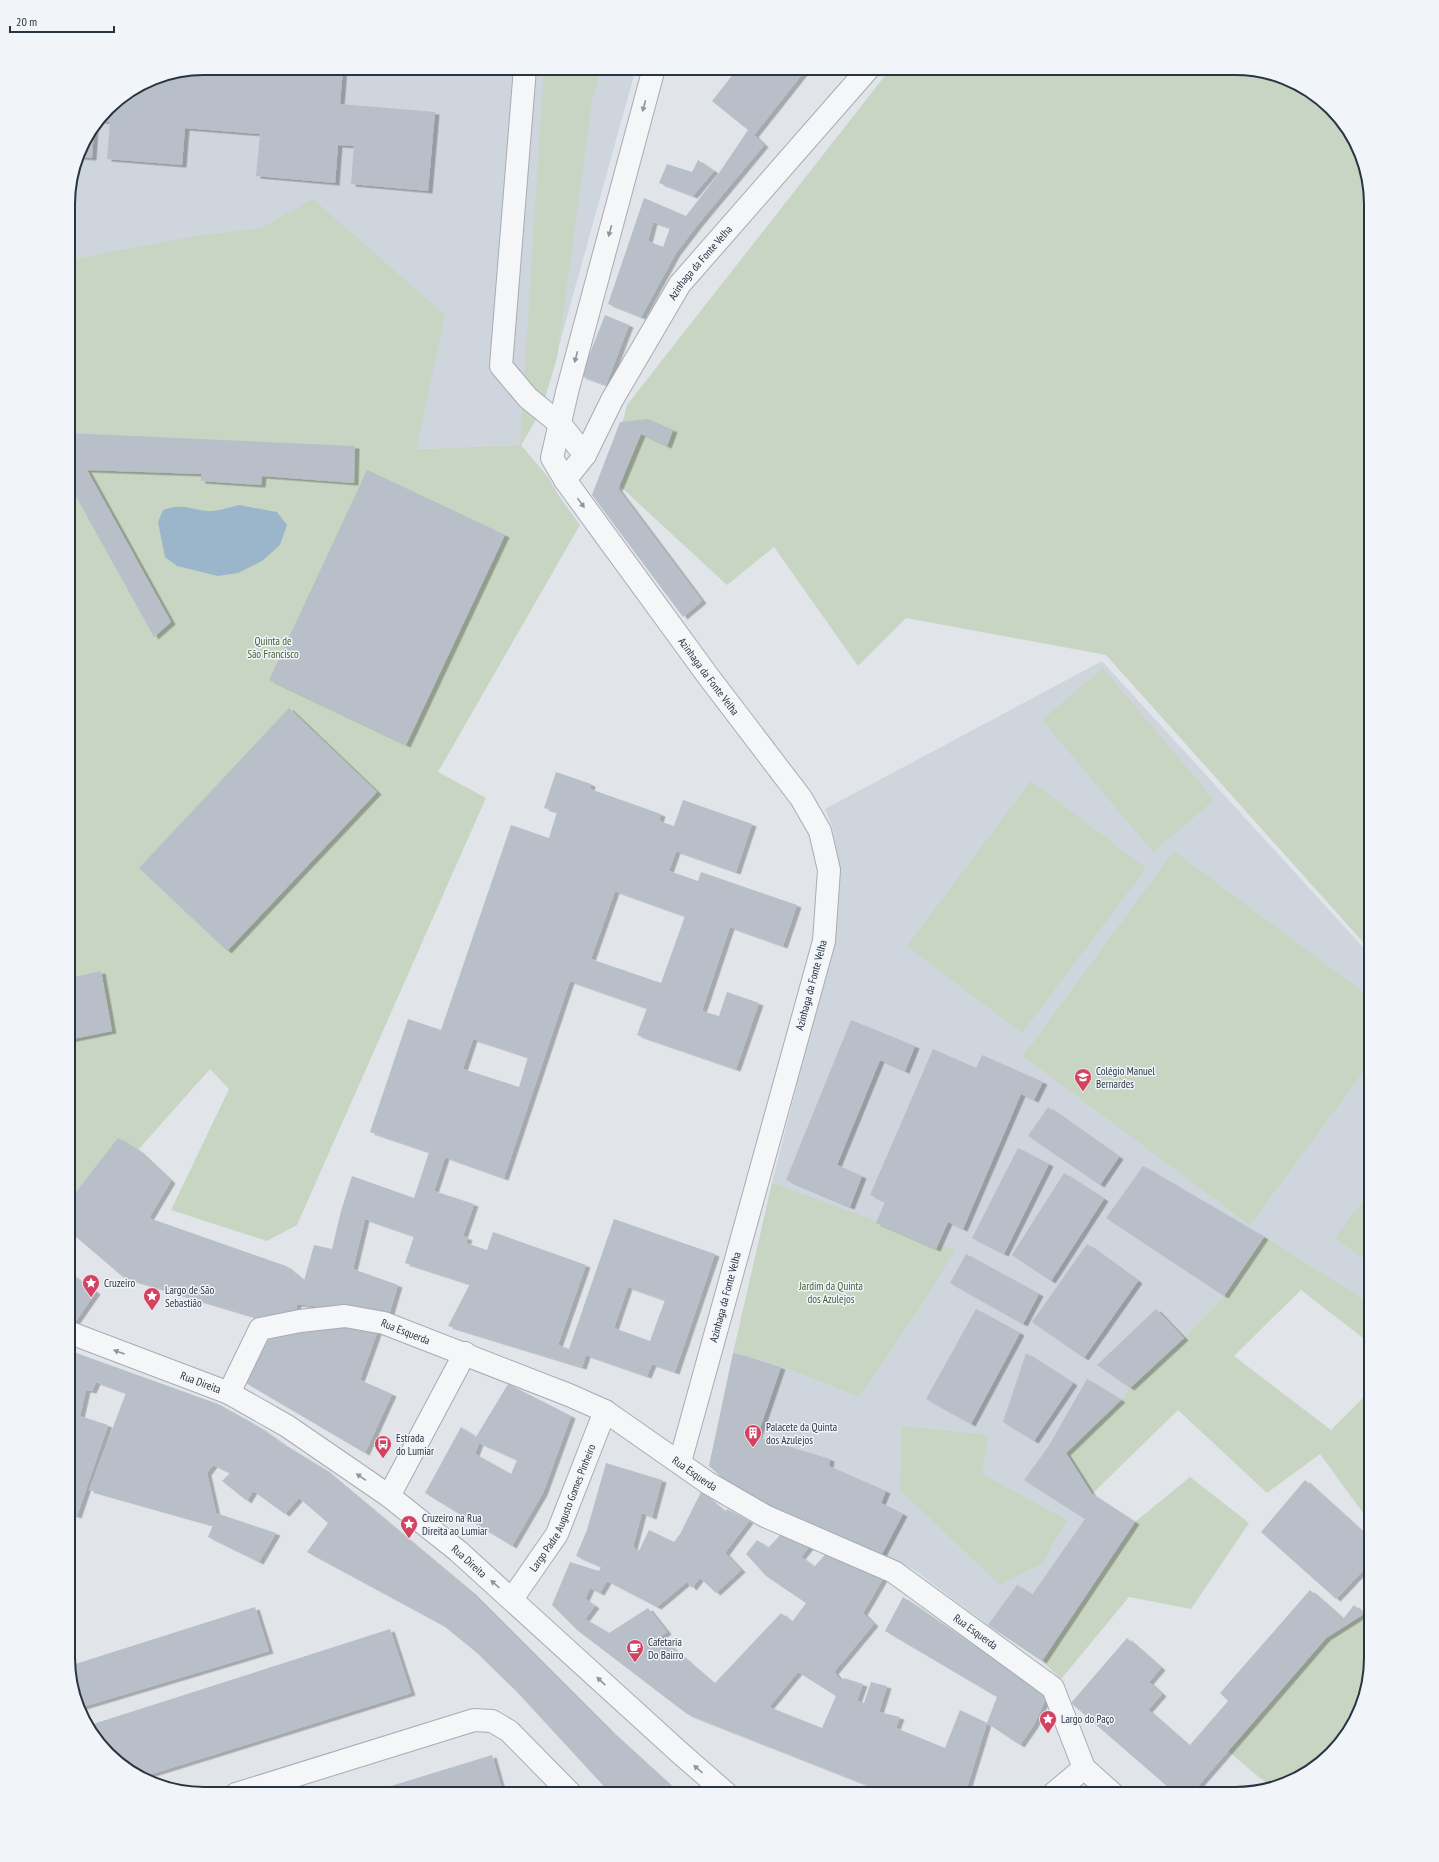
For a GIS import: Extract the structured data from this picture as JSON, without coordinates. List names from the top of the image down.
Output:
{
  "streets": {
    "street": [
      "Azinhaga da Fonte Velha",
      "Rua Esquerda",
      "Rua Direita",
      "Largo Padre Augusto Gomes Pinheiro"
    ]
  },
  "crossings": [
    ["Azinhaga da Fonte Velha", "Rua Esquerda"],
    ["Rua Esquerda", "Rua Direita"],
    ["Rua Esquerda", "Largo Padre Augusto Gomes Pinheiro"],
    ["Rua Direita", "Largo Padre Augusto Gomes Pinheiro"]
  ],
  "one_way": ["Azinhaga da Fonte Velha", "Rua Direita"],
  "parks": ["Quinta de São Francisco", "Jardim da Quinta dos Azulejos"],
  "places": {
    "school or university": ["Colégio Manuel Bernardes"],
    "place": [
      "Cruzeiro",
      "Largo de São Sebastião",
      "Cruzeiro na Rua Direita ao Lumiar",
      "Largo do Paço"
    ],
    "building": ["Palacete da Quinta dos Azulejos"],
    "bus stop": ["Estrada do Lumiar"],
    "cafe": ["Cafetaria Do Bairro"]
  },
  "scale_bar": "20 m"
}
